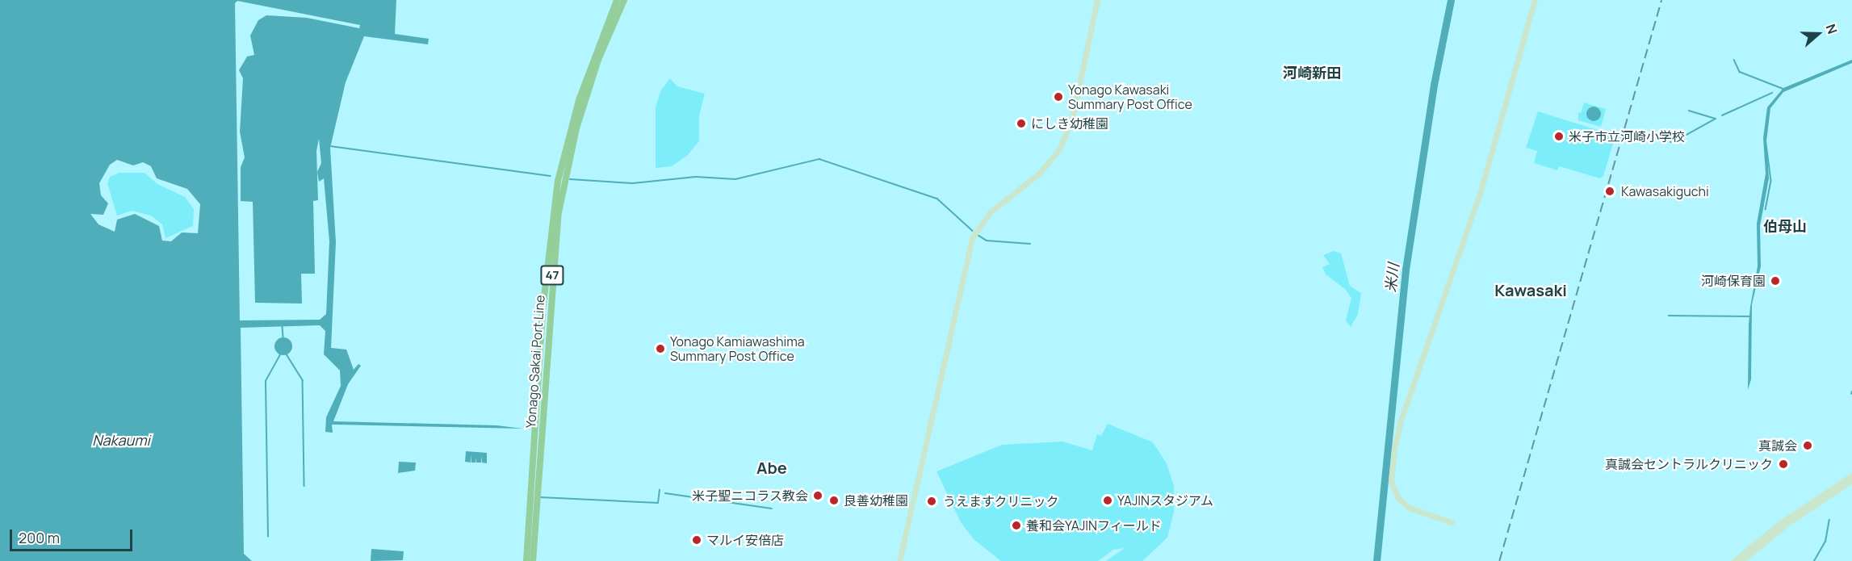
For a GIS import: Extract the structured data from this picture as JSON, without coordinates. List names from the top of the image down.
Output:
{
  "streets": {
    "main road": ["47", "Yonago Sakai Port Line"]
  },
  "districts": [
    "河崎新田",
    "伯母山",
    "Kawasaki",
    "Abe"
  ],
  "water": ["米川", "Nakaumi"],
  "places": [
    "Yonago Kawasaki Summary Post Office",
    "にしき幼稚園",
    "米子市立河崎小学校",
    "Kawasakiguchi",
    "河崎保育園",
    "Yonago Kamiawashima Summary Post Office",
    "真誠会",
    "真誠会セントラルクリニック",
    "米子聖ニコラス教会",
    "良善幼稚園",
    "YAJINスタジアム",
    "うえますクリニック",
    "養和会YAJINフィールド",
    "マルイ安倍店"
  ],
  "scale_bar": "200 m",
  "north": "right"
}
